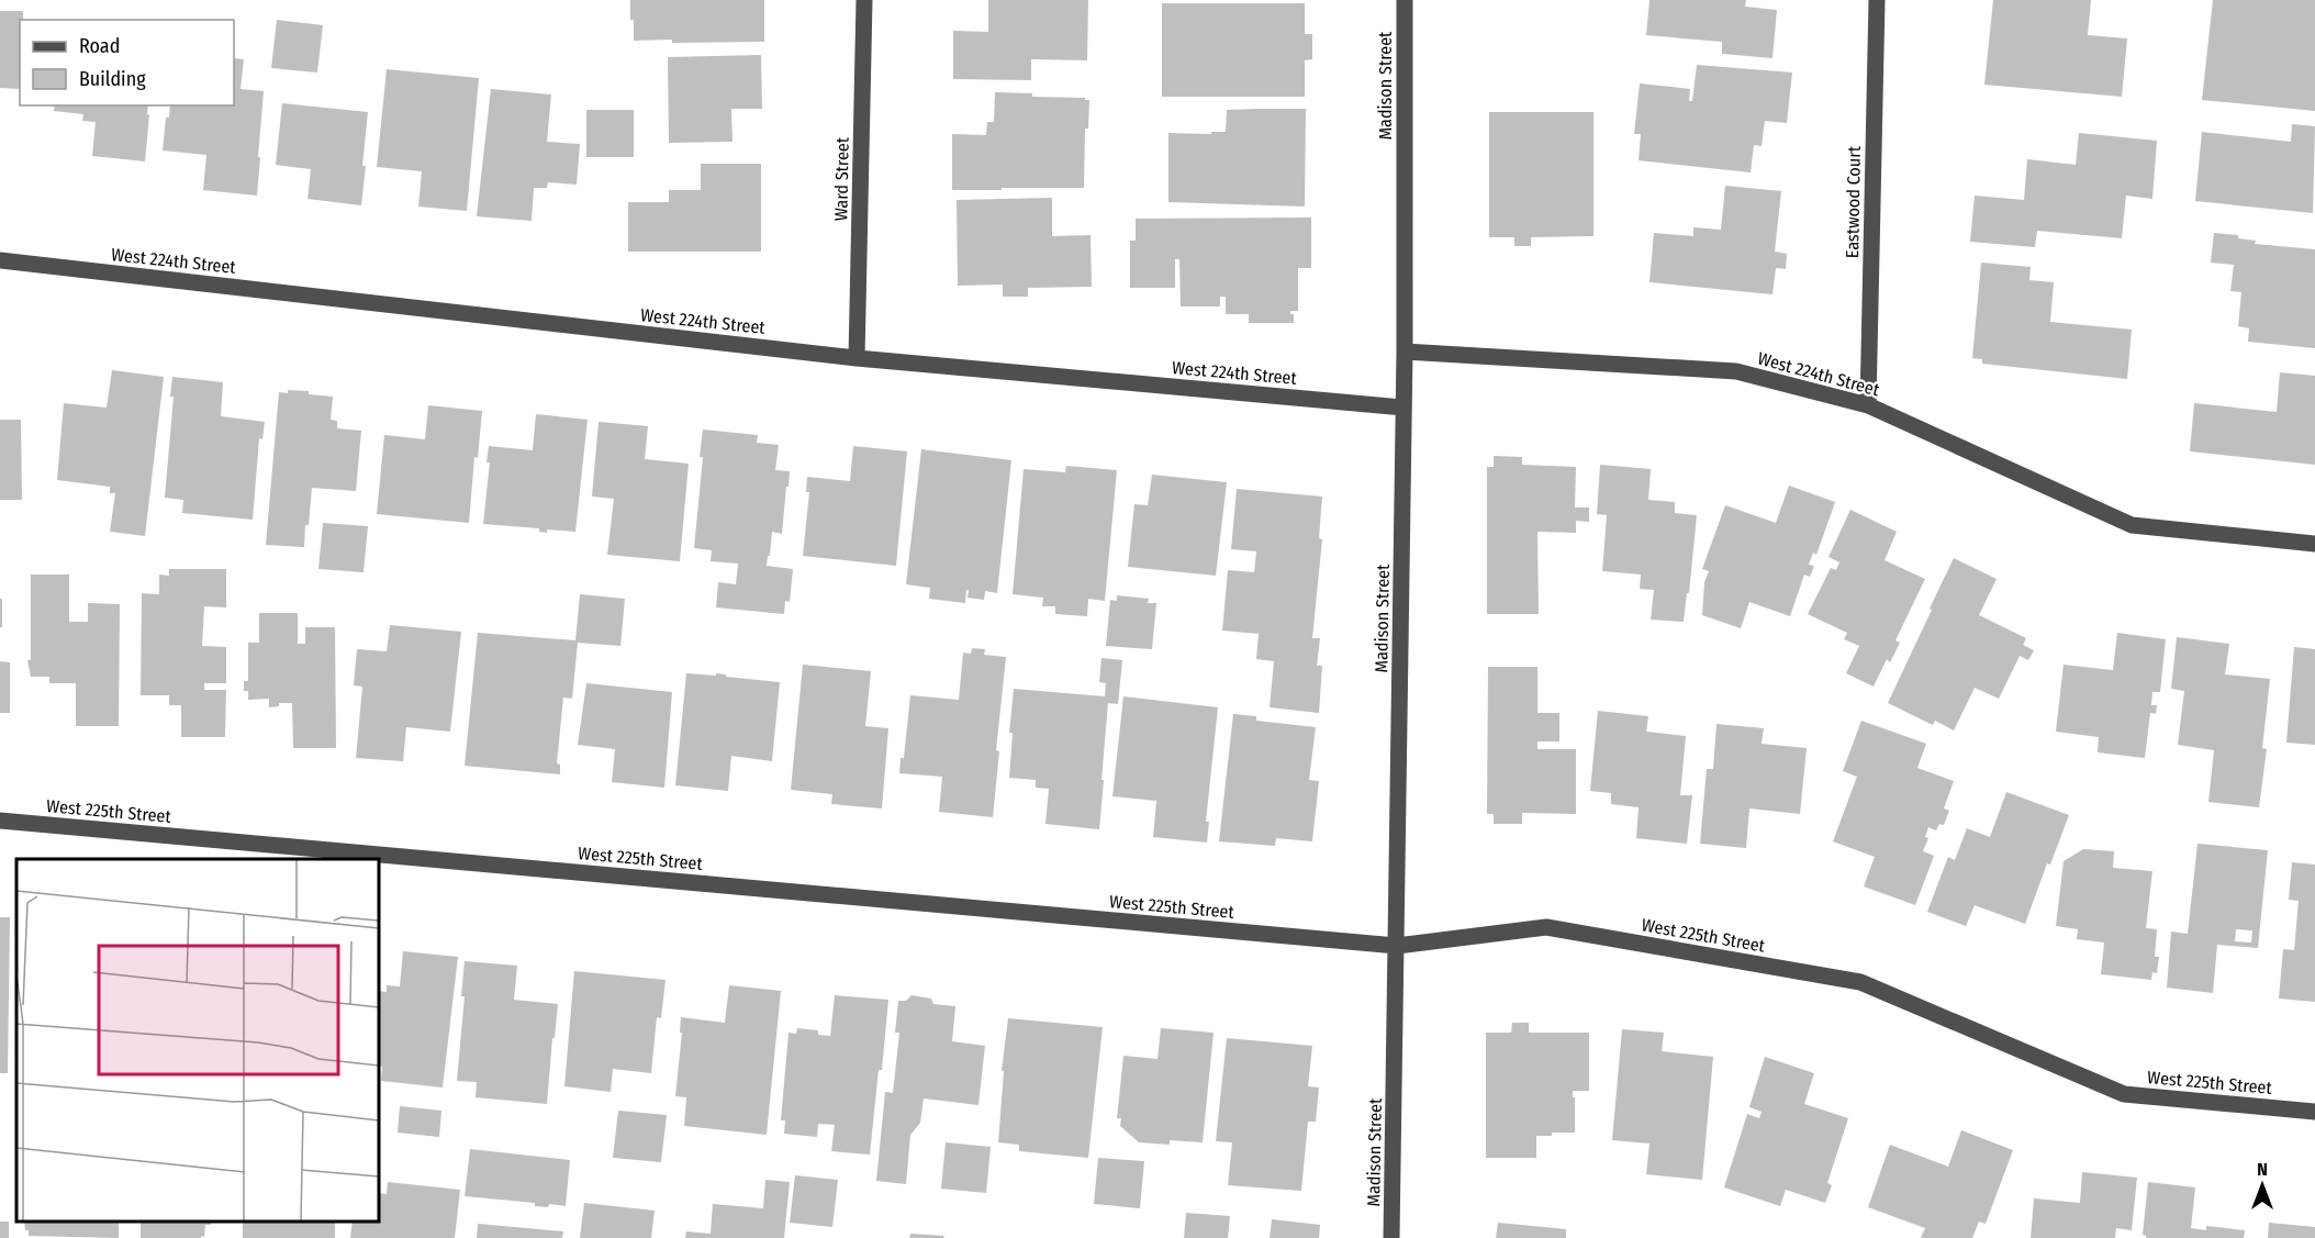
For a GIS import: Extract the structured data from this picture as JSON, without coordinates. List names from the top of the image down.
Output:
{
  "streets": {
    "street": [
      "Madison Street",
      "Ward Street",
      "Eastwood Court",
      "West 224th Street",
      "West 225th Street"
    ]
  },
  "crossings": [
    ["Madison Street", "West 224th Street"],
    ["Madison Street", "West 225th Street"],
    ["Ward Street", "West 224th Street"],
    ["Eastwood Court", "West 224th Street"]
  ],
  "legend": ["Road", "Building"],
  "north": "top"
}
